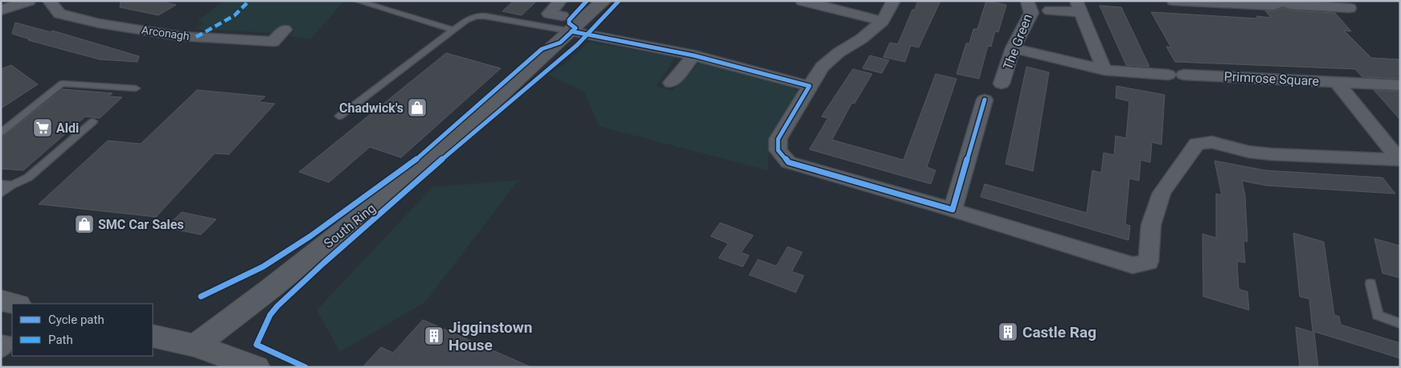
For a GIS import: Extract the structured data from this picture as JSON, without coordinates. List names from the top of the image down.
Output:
{
  "streets": {
    "main road": ["South Ring"],
    "street": ["Arconagh", "The Green", "Primrose Square"]
  },
  "places": {
    "shop": ["Chadwick's", "SMC Car Sales"],
    "supermarket": ["Aldi"],
    "building": ["Castle Rag", "Jigginstown House"]
  },
  "legend": ["Cycle path", "Path"]
}
